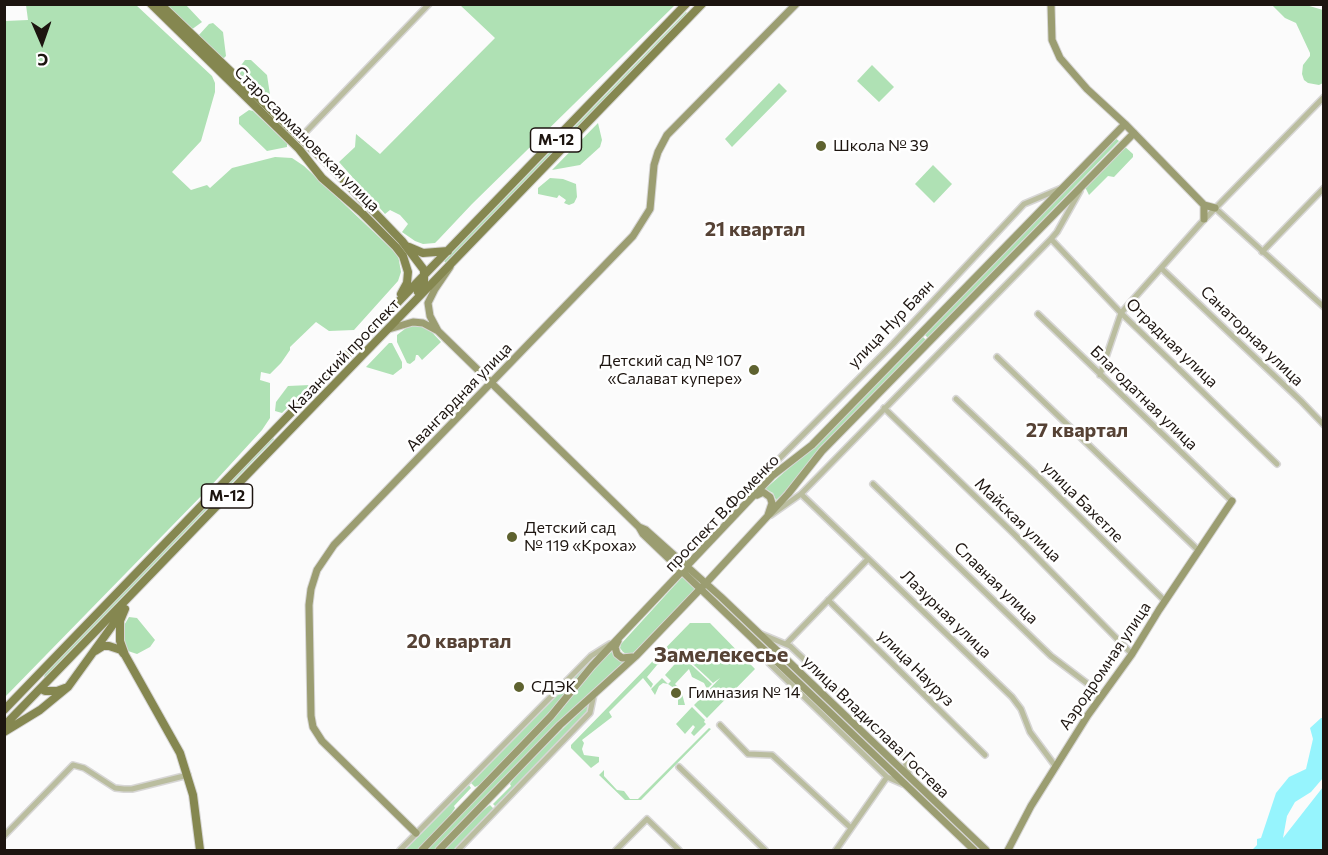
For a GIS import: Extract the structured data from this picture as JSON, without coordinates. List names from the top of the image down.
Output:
{
  "streets": {
    "main road": [
      "Старосармановская улица",
      "М-12",
      "Казанский проспект",
      "Авангардная улица",
      "проспект В.Фоменко",
      "Аэродромная улица",
      "улица Владислава Гостева"
    ],
    "street": [
      "улица Нур Баян",
      "Санаторная улица",
      "Отрадная улица",
      "Благодатная улица",
      "улица Бахетле",
      "Майская улица",
      "Славная улица",
      "Лазурная улица",
      "улица Науруз"
    ]
  },
  "crossings": [
    ["Старосармановская улица", "Казанский проспект"],
    ["улица Нур Баян", "проспект В.Фоменко"],
    ["Казанский проспект", "улица Владислава Гостева"],
    ["Авангардная улица", "улица Владислава Гостева"],
    ["Благодатная улица", "Аэродромная улица"],
    ["улица Бахетле", "Аэродромная улица"],
    ["проспект В.Фоменко", "улица Владислава Гостева"],
    ["Майская улица", "Аэродромная улица"],
    ["Славная улица", "Аэродромная улица"],
    ["Лазурная улица", "Аэродромная улица"]
  ],
  "districts": [
    "21 квартал",
    "27 квартал",
    "20 квартал",
    "Замелекесье"
  ],
  "places": [
    "Школа № 39",
    "Детский сад № 107 «Салават купере»",
    "Детский сад № 119 «Кроха»",
    "СДЭК",
    "Гимназия № 14"
  ],
  "north": "bottom"
}
